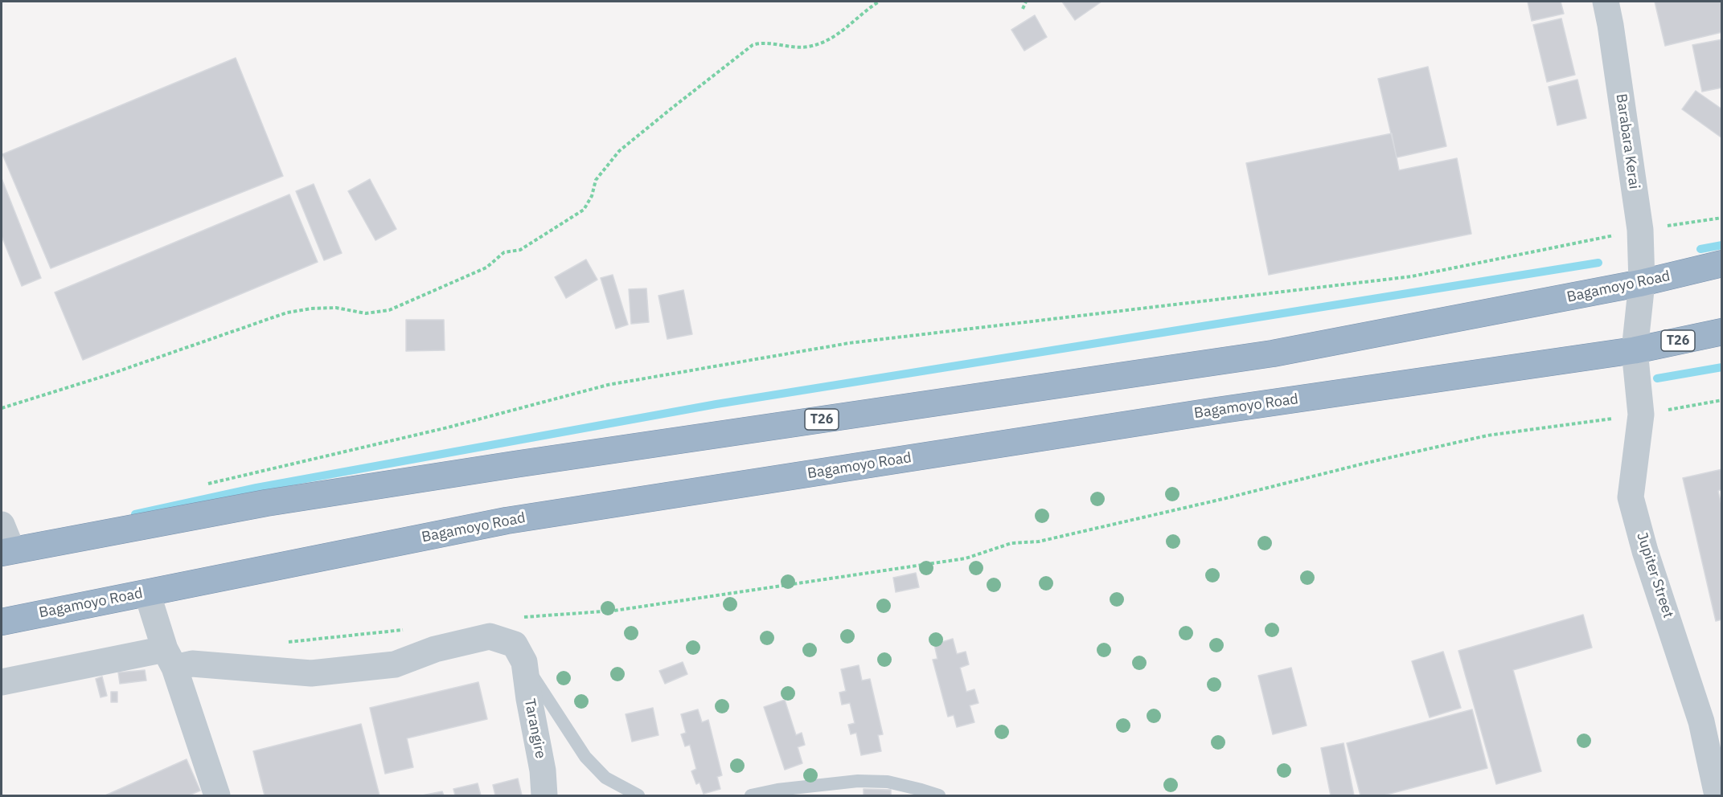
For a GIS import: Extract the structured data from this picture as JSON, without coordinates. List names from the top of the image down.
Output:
{
  "streets": {
    "highway": ["Bagamoyo Road", "T26"],
    "street": ["Barabara Kerai", "Jupiter Street", "Tarangire"]
  },
  "crossings": [
    ["Barabara Kerai", "Bagamoyo Road"],
    ["Barabara Kerai", "Jupiter Street"],
    ["Bagamoyo Road", "Jupiter Street"]
  ]
}
